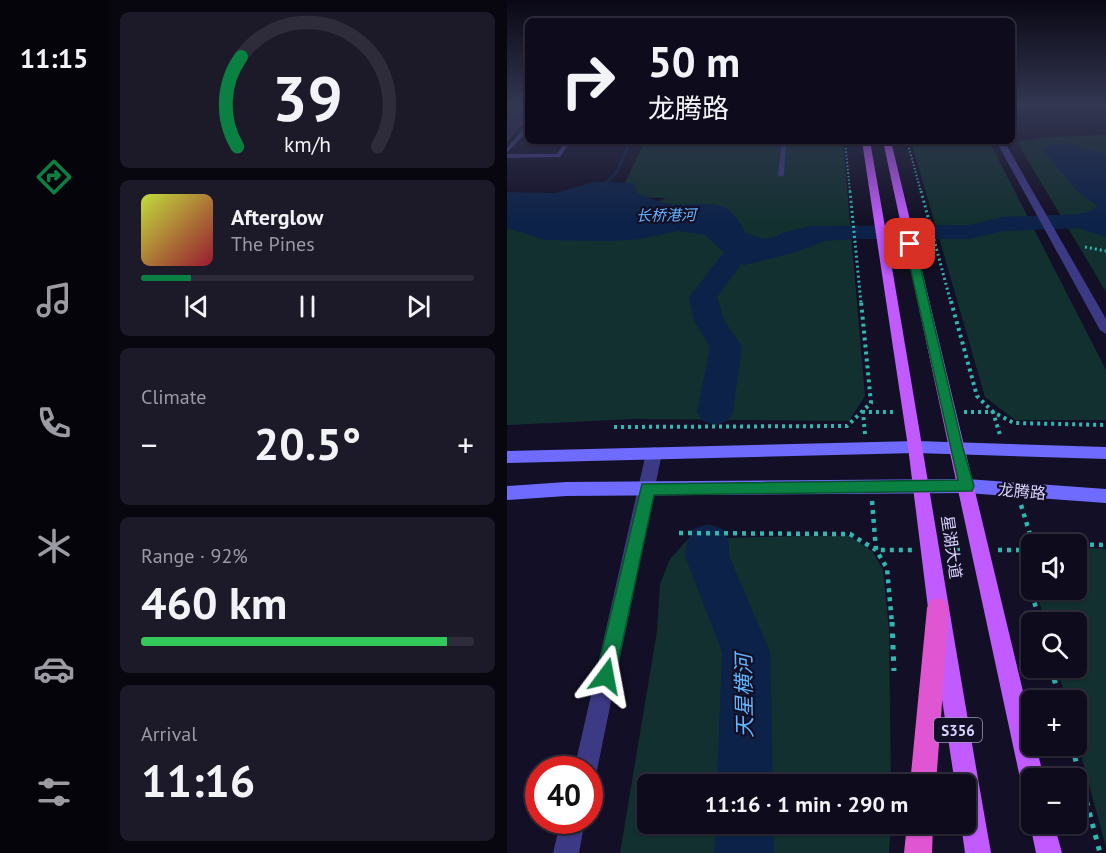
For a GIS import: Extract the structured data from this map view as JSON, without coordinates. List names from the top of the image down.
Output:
{
  "streets": {
    "main road": ["龙腾路", "星湖大道", "S356"]
  },
  "crossings": [
    ["龙腾路", "星湖大道"]
  ],
  "water": ["长桥港河", "天星横河"],
  "page": {
    "tabs": "11:15",
    "turn": ["50 m", "龙腾路"],
    "song": ["Afterglow", "The Pines"],
    "tile": [
      "Climate",
      ["Range · 92%", "460 km"],
      ["Arrival", "11:16"]
    ],
    "heat": ["−", "20.5°", "+"],
    "map_buttons": ["+", "−"],
    "limit": "40",
    "trip": "11:16 · 1 min · 290 m",
    "gauge": ["39", "km/h"]
  }
}
